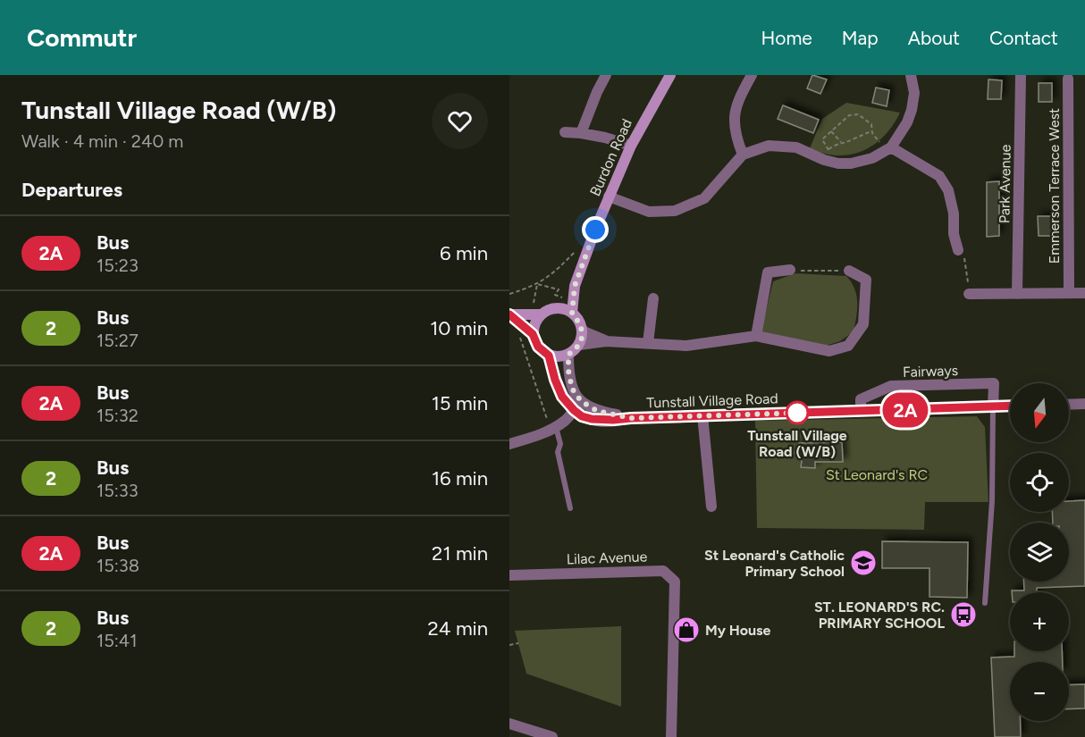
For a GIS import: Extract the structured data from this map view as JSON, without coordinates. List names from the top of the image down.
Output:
{
  "streets": {
    "main road": ["Burdon Road"],
    "street": [
      "Park Avenue",
      "Emmerson Terrace West",
      "Fairways",
      "Tunstall Village Road",
      "Lilac Avenue"
    ]
  },
  "crossings": [
    ["Fairways", "Tunstall Village Road"]
  ],
  "parks": ["St Leonard's RC"],
  "places": {
    "other": ["Tunstall Village Road (W/B)"],
    "school or university": ["St Leonard's Catholic Primary School"],
    "bus stop": ["ST. LEONARD'S RC. PRIMARY SCHOOL"],
    "shop": ["My House"]
  },
  "lines": ["bus line 2A"],
  "north": "bottom",
  "page": {
    "header": "Commutr",
    "nav": [
      "Home",
      "Map",
      "About",
      "Contact"
    ],
    "heading": [
      ["Tunstall Village Road (W/B)", "Walk · 4 min · 240 m"],
      "Departures"
    ],
    "on_map": "2A",
    "list": [
      {
        "mark": "2A",
        "name": "Bus",
        "note": "15:23",
        "value": "6 min"
      },
      {
        "mark": "2",
        "name": "Bus",
        "note": "15:27",
        "value": "10 min"
      },
      {
        "mark": "2A",
        "name": "Bus",
        "note": "15:32",
        "value": "15 min"
      },
      {
        "mark": "2",
        "name": "Bus",
        "note": "15:33",
        "value": "16 min"
      },
      {
        "mark": "2A",
        "name": "Bus",
        "note": "15:38",
        "value": "21 min"
      },
      {
        "mark": "2",
        "name": "Bus",
        "note": "15:41",
        "value": "24 min"
      }
    ],
    "map_buttons": ["+", "−"]
  }
}
